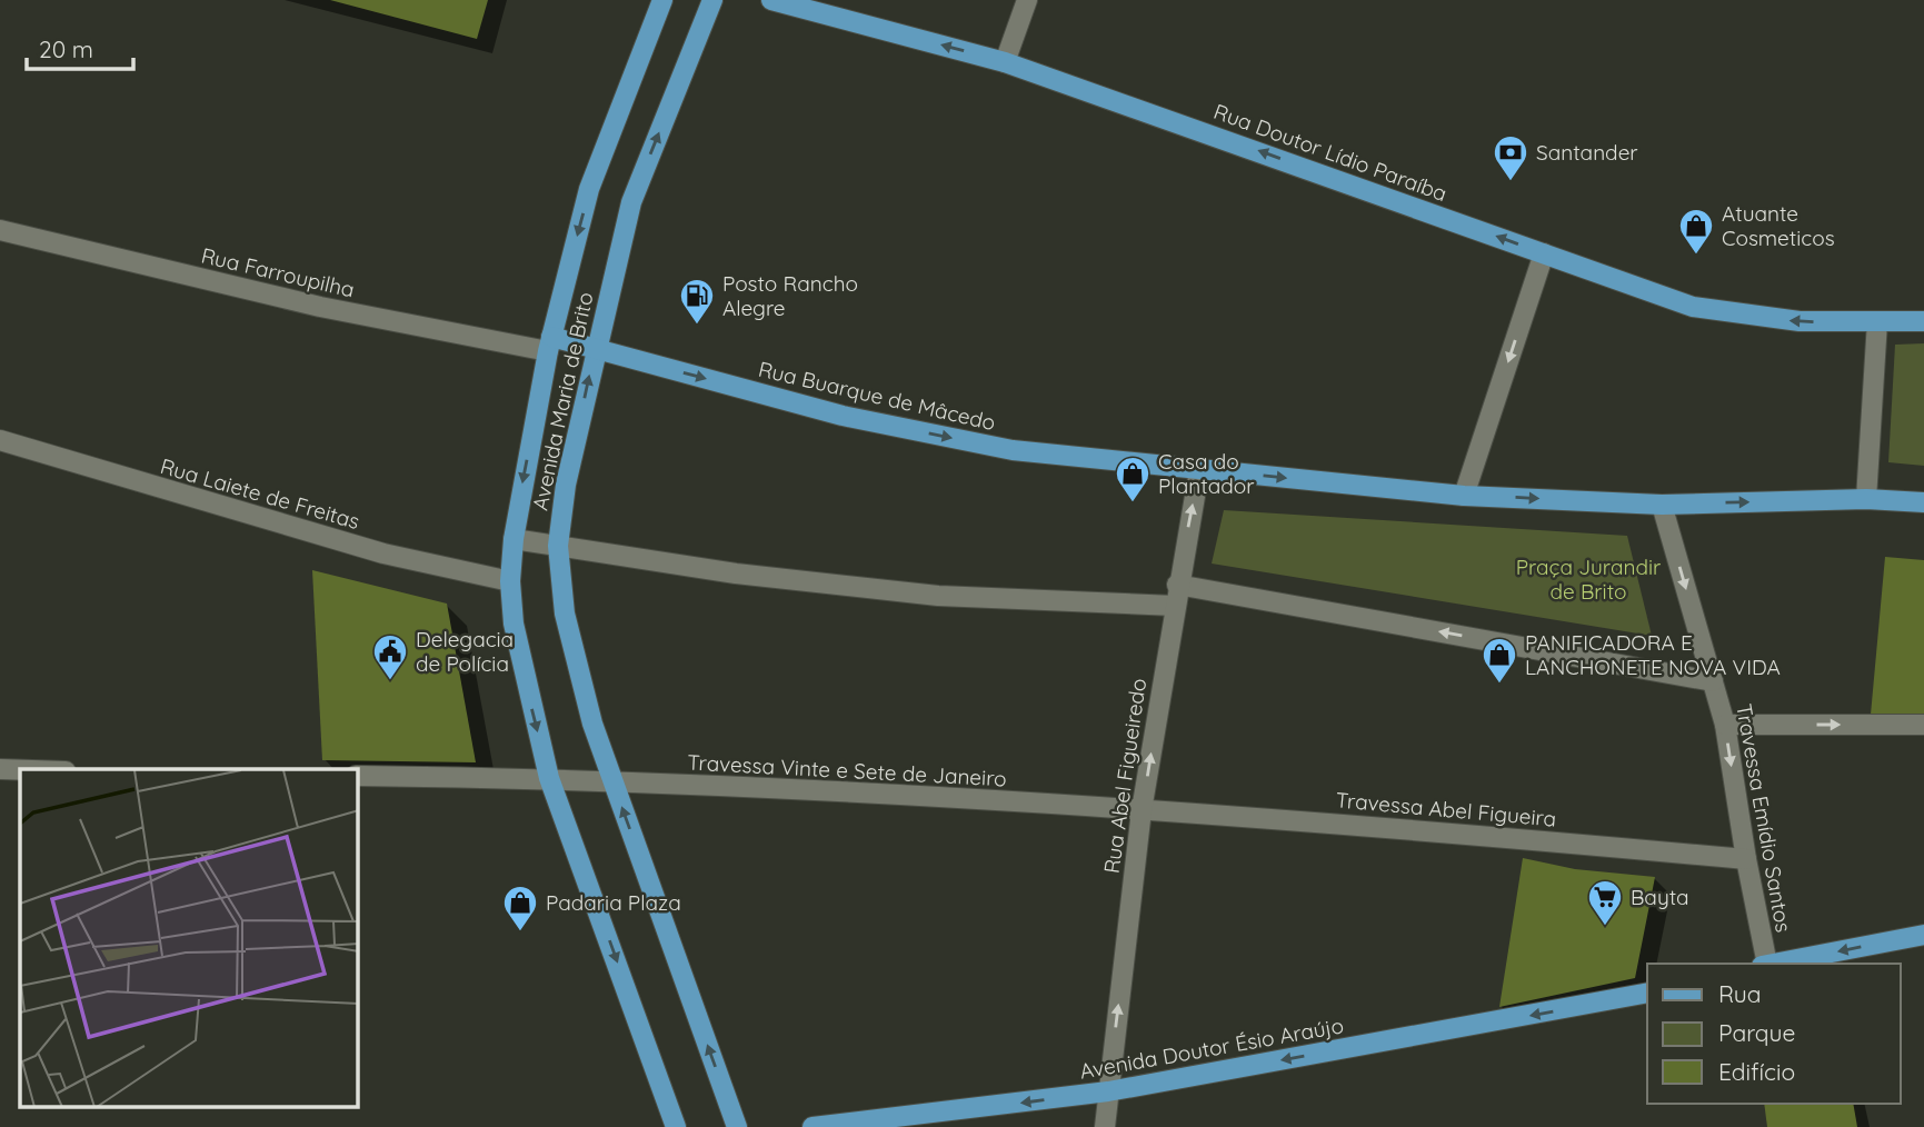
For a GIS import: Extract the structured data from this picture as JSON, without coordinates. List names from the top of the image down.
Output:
{
  "streets": {
    "main road": [
      "Rua Doutor Lídio Paraíba",
      "Rua Buarque de Mâcedo",
      "Avenida Maria de Brito",
      "Avenida Doutor Ésio Araújo"
    ],
    "street": [
      "Rua Farroupilha",
      "Rua Laiete de Freitas",
      "Travessa Vinte e Sete de Janeiro",
      "Rua Abel Figueiredo",
      "Travessa Abel Figueira",
      "Travessa Emídio Santos"
    ]
  },
  "crossings": [
    ["Rua Farroupilha", "Rua Buarque de Mâcedo"],
    ["Rua Farroupilha", "Avenida Maria de Brito"],
    ["Rua Buarque de Mâcedo", "Avenida Maria de Brito"],
    ["Rua Buarque de Mâcedo", "Rua Abel Figueiredo"],
    ["Avenida Maria de Brito", "Rua Laiete de Freitas"],
    ["Avenida Maria de Brito", "Travessa Vinte e Sete de Janeiro"],
    ["Travessa Vinte e Sete de Janeiro", "Rua Abel Figueiredo"],
    ["Travessa Vinte e Sete de Janeiro", "Travessa Abel Figueira"],
    ["Rua Abel Figueiredo", "Travessa Abel Figueira"],
    ["Rua Abel Figueiredo", "Avenida Doutor Ésio Araújo"],
    ["Travessa Abel Figueira", "Travessa Emídio Santos"]
  ],
  "one_way": [
    "Rua Doutor Lídio Paraíba",
    "Rua Buarque de Mâcedo",
    "Rua Abel Figueiredo",
    "Travessa Emídio Santos",
    "Avenida Doutor Ésio Araújo"
  ],
  "parks": ["Praça Jurandir de Brito"],
  "places": {
    "bank": ["Santander"],
    "shop": [
      "Atuante Cosmeticos",
      "Casa do Plantador",
      "PANIFICADORA E LANCHONETE NOVA VIDA",
      "Padaria Plaza"
    ],
    "fuel station": ["Posto Rancho Alegre"],
    "public building": ["Delegacia de Polícia"],
    "supermarket": ["Bayta"]
  },
  "legend": ["Rua", "Parque", "Edifício"],
  "scale_bar": "20 m"
}
